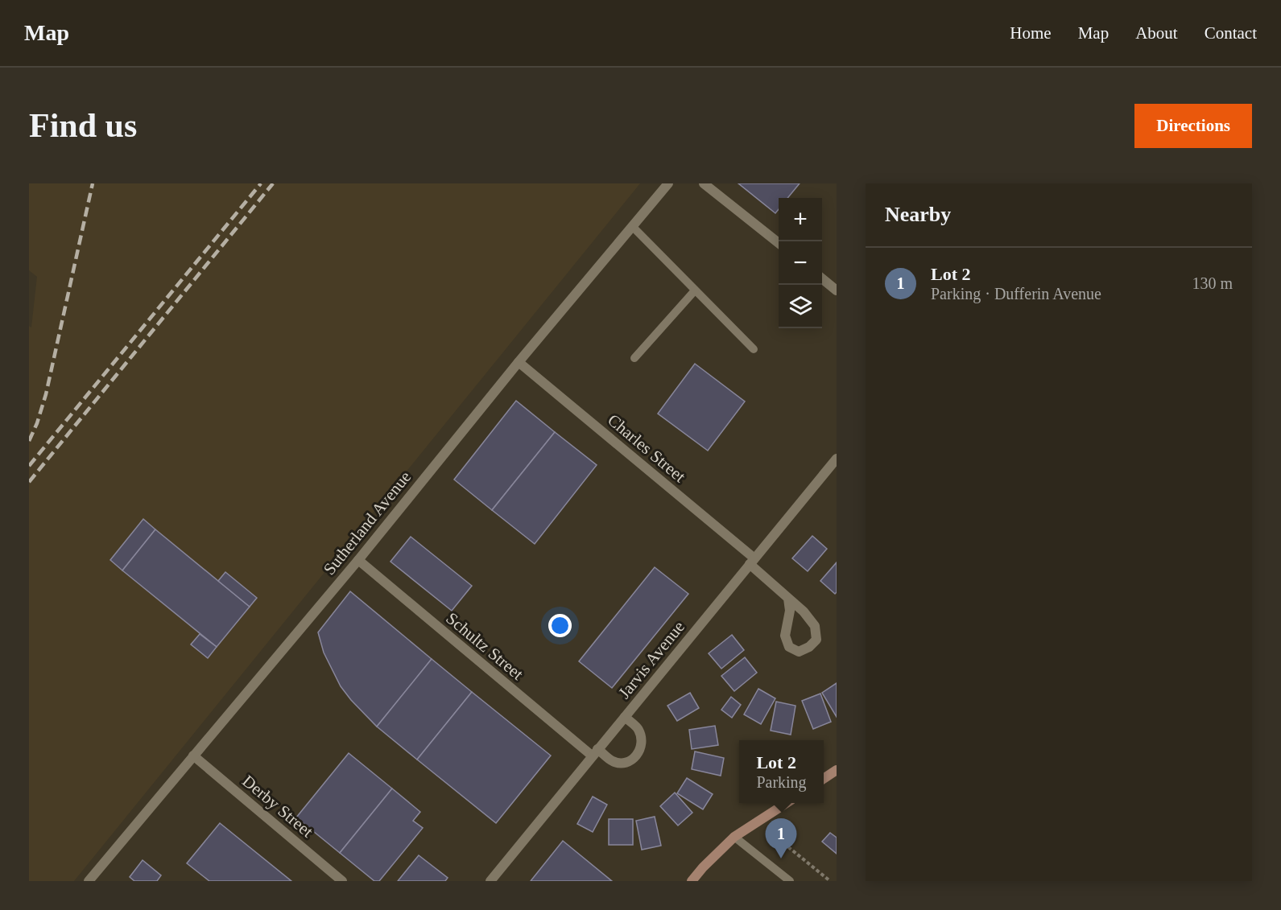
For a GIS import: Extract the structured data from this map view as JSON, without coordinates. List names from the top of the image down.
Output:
{
  "streets": {
    "street": [
      "Charles Street",
      "Sutherland Avenue",
      "Schultz Street",
      "Jarvis Avenue",
      "Derby Street"
    ]
  },
  "crossings": [
    ["Charles Street", "Sutherland Avenue"],
    ["Charles Street", "Jarvis Avenue"],
    ["Sutherland Avenue", "Schultz Street"],
    ["Sutherland Avenue", "Derby Street"],
    ["Schultz Street", "Jarvis Avenue"]
  ],
  "page": {
    "header": "Map",
    "nav": [
      "Home",
      "Map",
      "About",
      "Contact"
    ],
    "buttons": "Directions",
    "title": "Find us",
    "heading": "Nearby",
    "map_buttons": ["+", "−"],
    "list": [
      {
        "mark": "1",
        "name": "Lot 2",
        "note": "Parking · Dufferin Avenue",
        "value": "130 m"
      }
    ],
    "popup": ["Lot 2", "Parking"],
    "pins": "1"
  }
}
